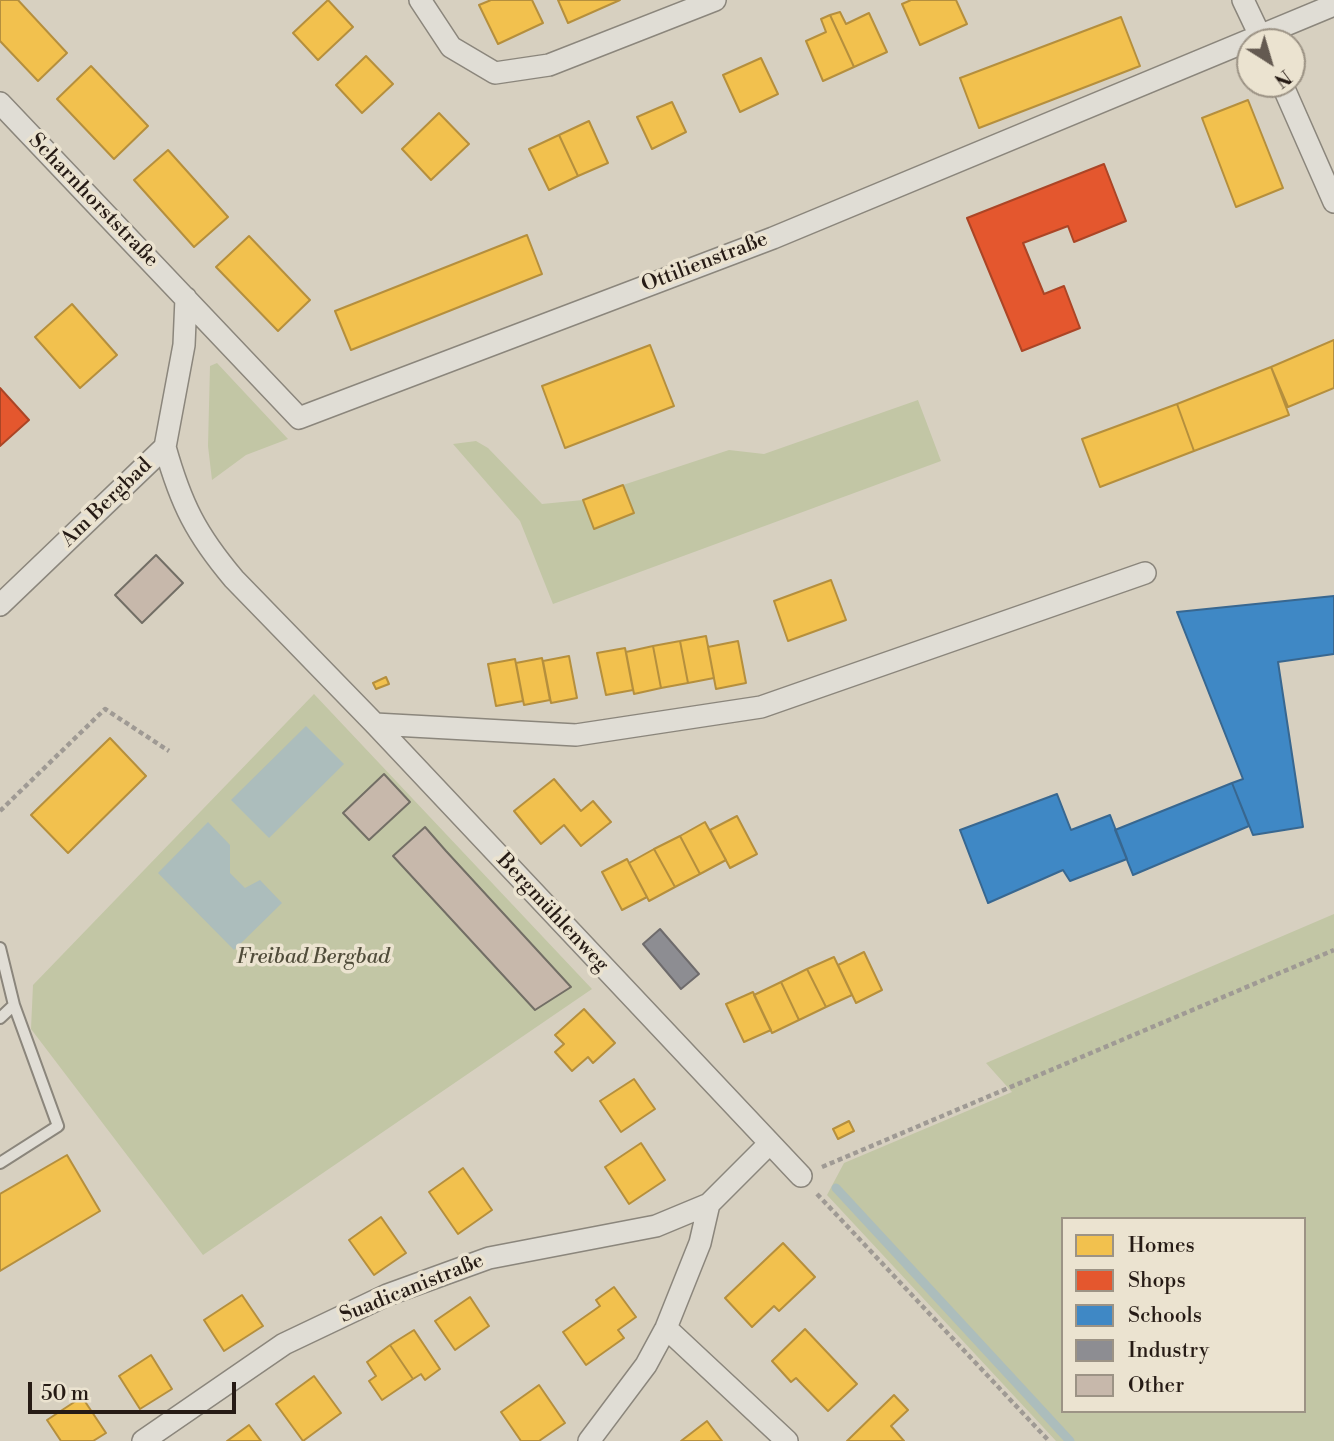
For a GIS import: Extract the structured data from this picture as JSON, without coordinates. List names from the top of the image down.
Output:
{
  "streets": {
    "street": [
      "Scharnhorststraße",
      "Ottilienstraße",
      "Am Bergbad",
      "Bergmühlenweg",
      "Suadicanistraße"
    ]
  },
  "crossings": [
    ["Scharnhorststraße", "Ottilienstraße"],
    ["Scharnhorststraße", "Am Bergbad"],
    ["Ottilienstraße", "Am Bergbad"],
    ["Am Bergbad", "Bergmühlenweg"]
  ],
  "parks": ["Freibad Bergbad"],
  "legend": [
    "Homes",
    "Shops",
    "Schools",
    "Industry",
    "Other"
  ],
  "scale_bar": "50 m",
  "north": "bottom right"
}
